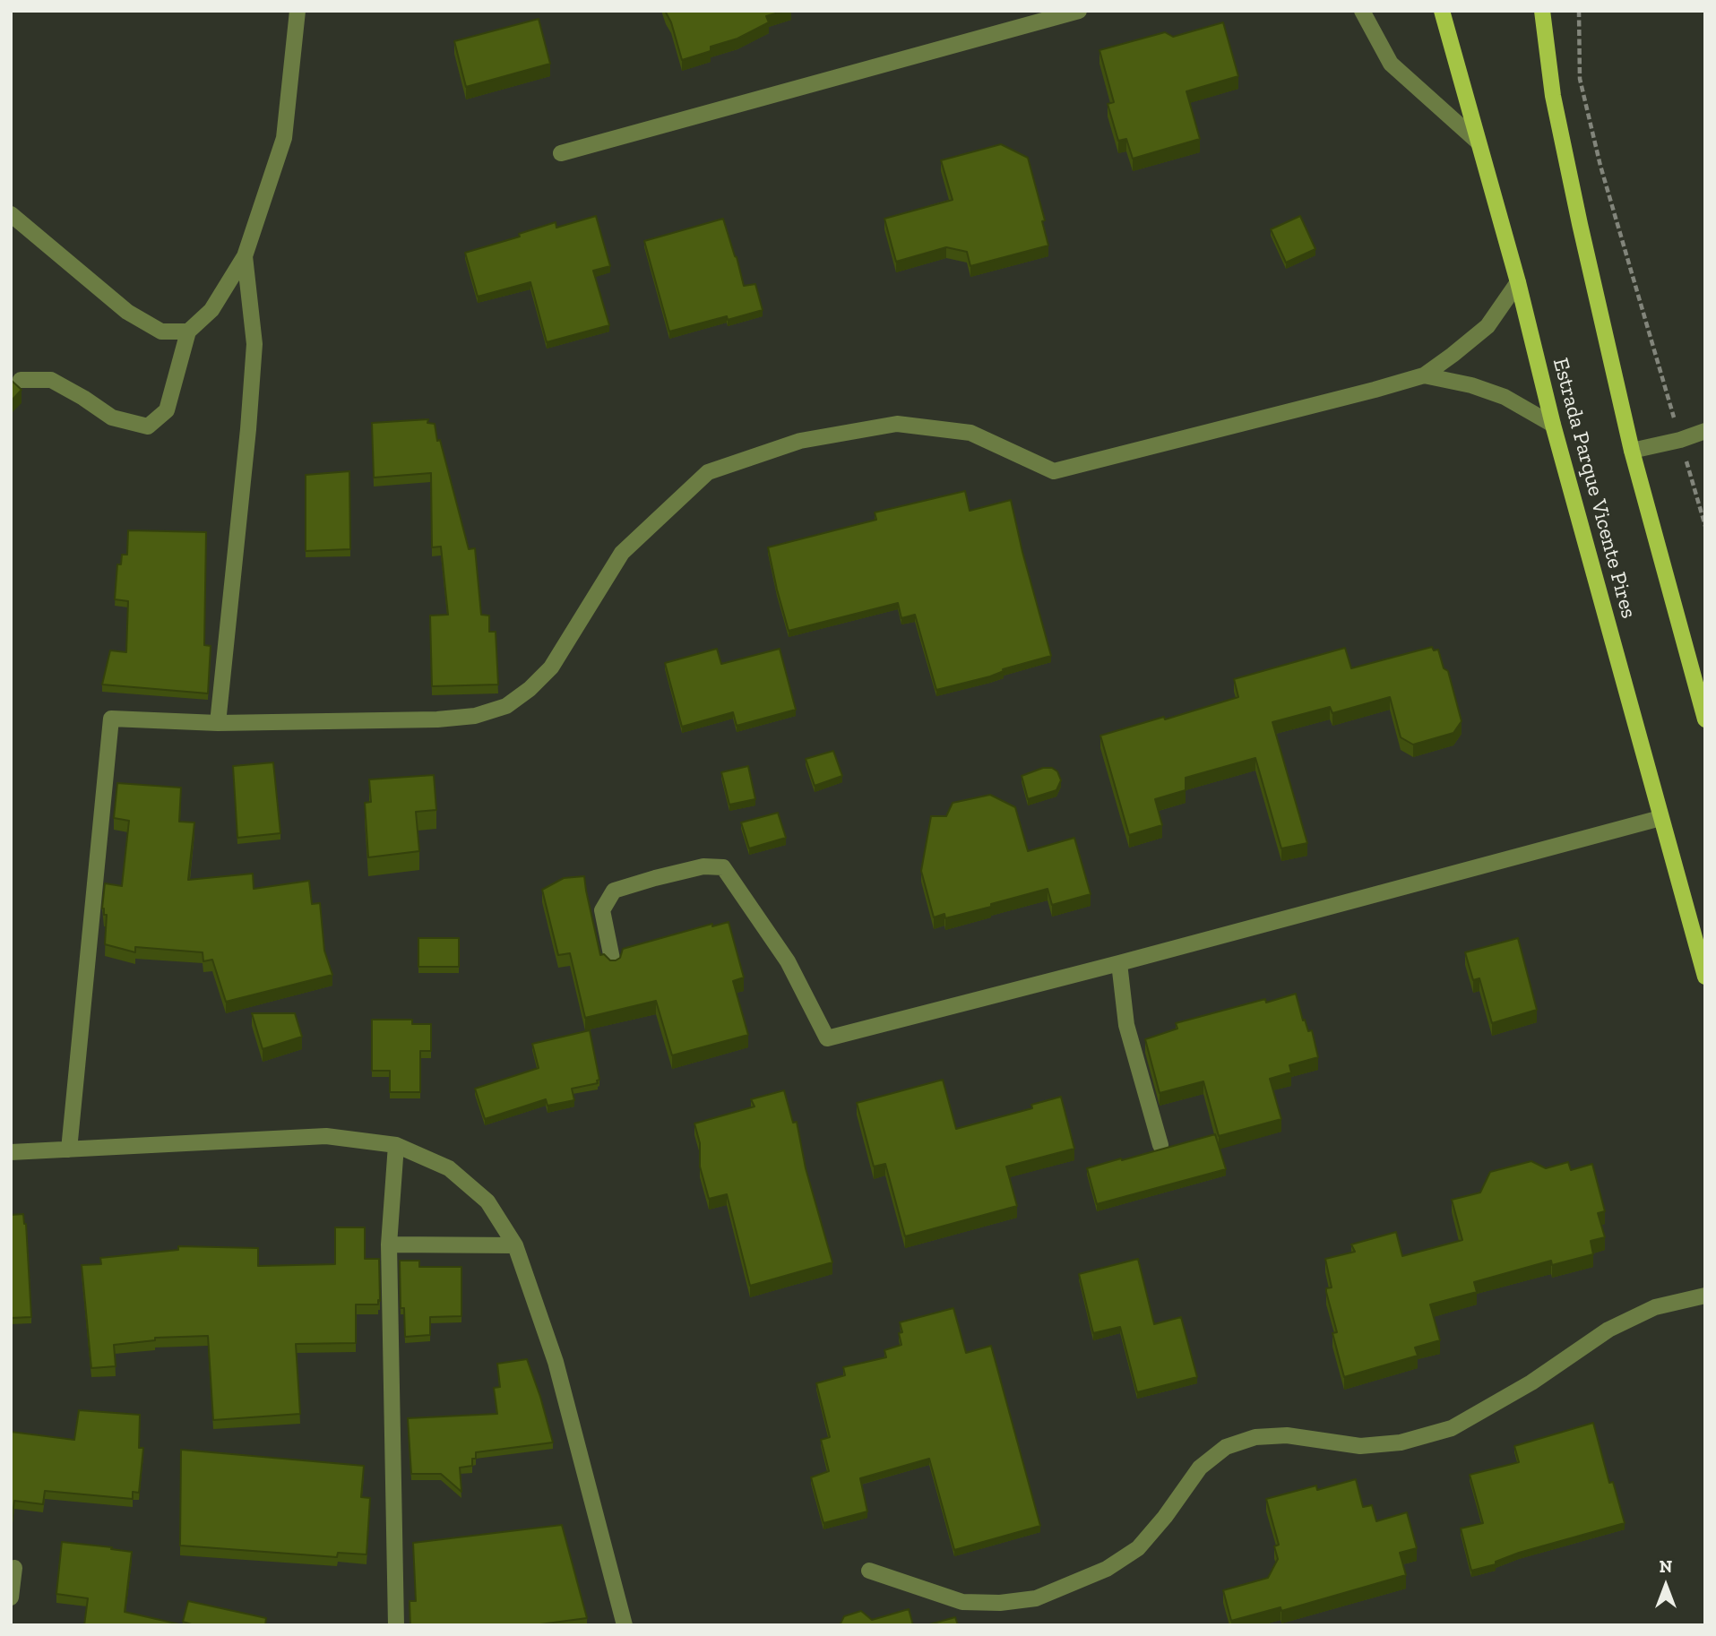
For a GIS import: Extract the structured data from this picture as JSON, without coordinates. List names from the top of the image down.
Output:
{
  "streets": {
    "main road": ["Estrada Parque Vicente Pires"]
  },
  "north": "top"
}
